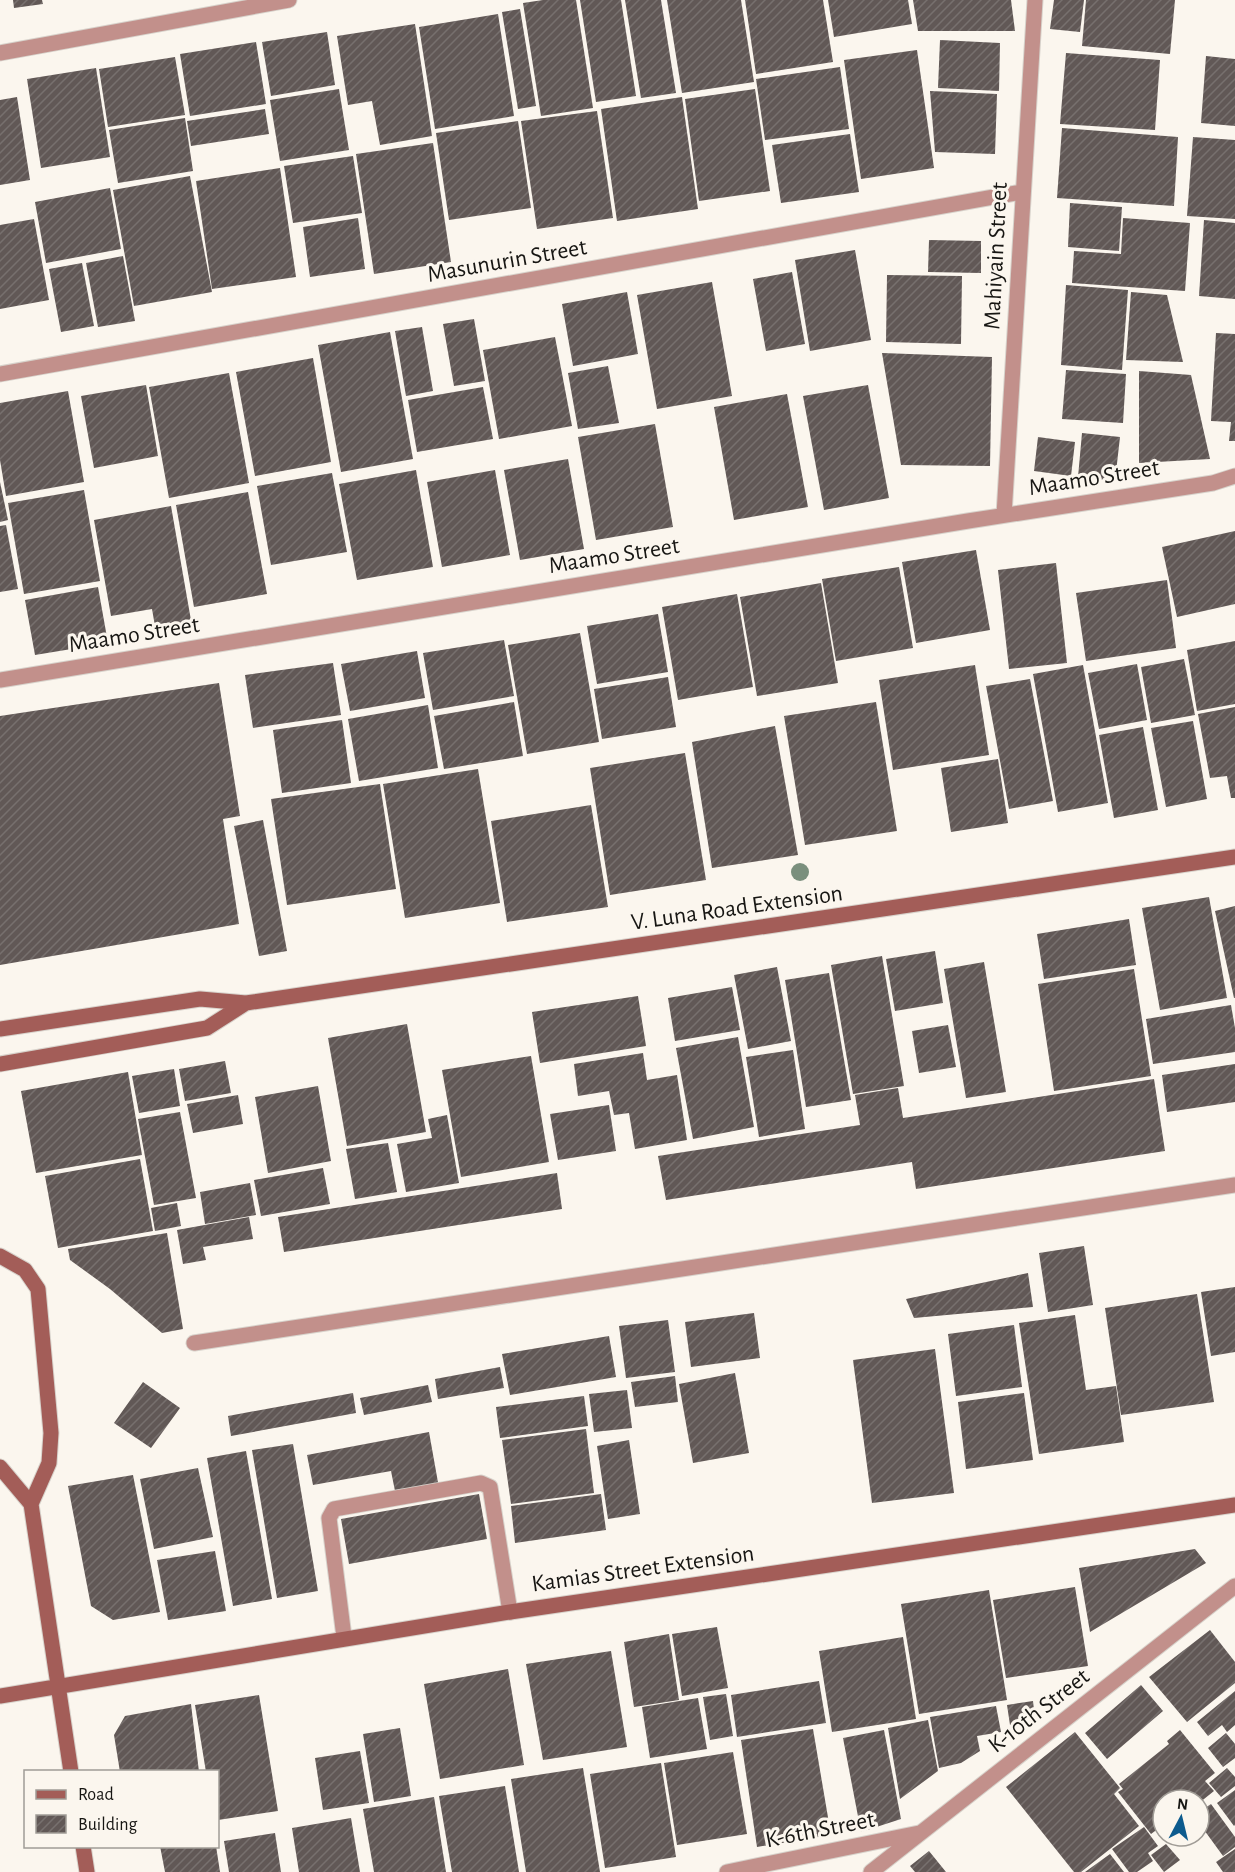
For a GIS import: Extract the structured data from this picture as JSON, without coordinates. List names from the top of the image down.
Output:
{
  "streets": {
    "street": [
      "Mahiyain Street",
      "Masunurin Street",
      "Maamo Street",
      "V. Luna Road Extension",
      "Kamias Street Extension",
      "K-10th Street",
      "K-6th Street"
    ]
  },
  "crossings": [
    ["Mahiyain Street", "Masunurin Street"],
    ["Mahiyain Street", "Maamo Street"],
    ["K-10th Street", "K-6th Street"]
  ],
  "legend": ["Road", "Building"],
  "north": "top"
}
